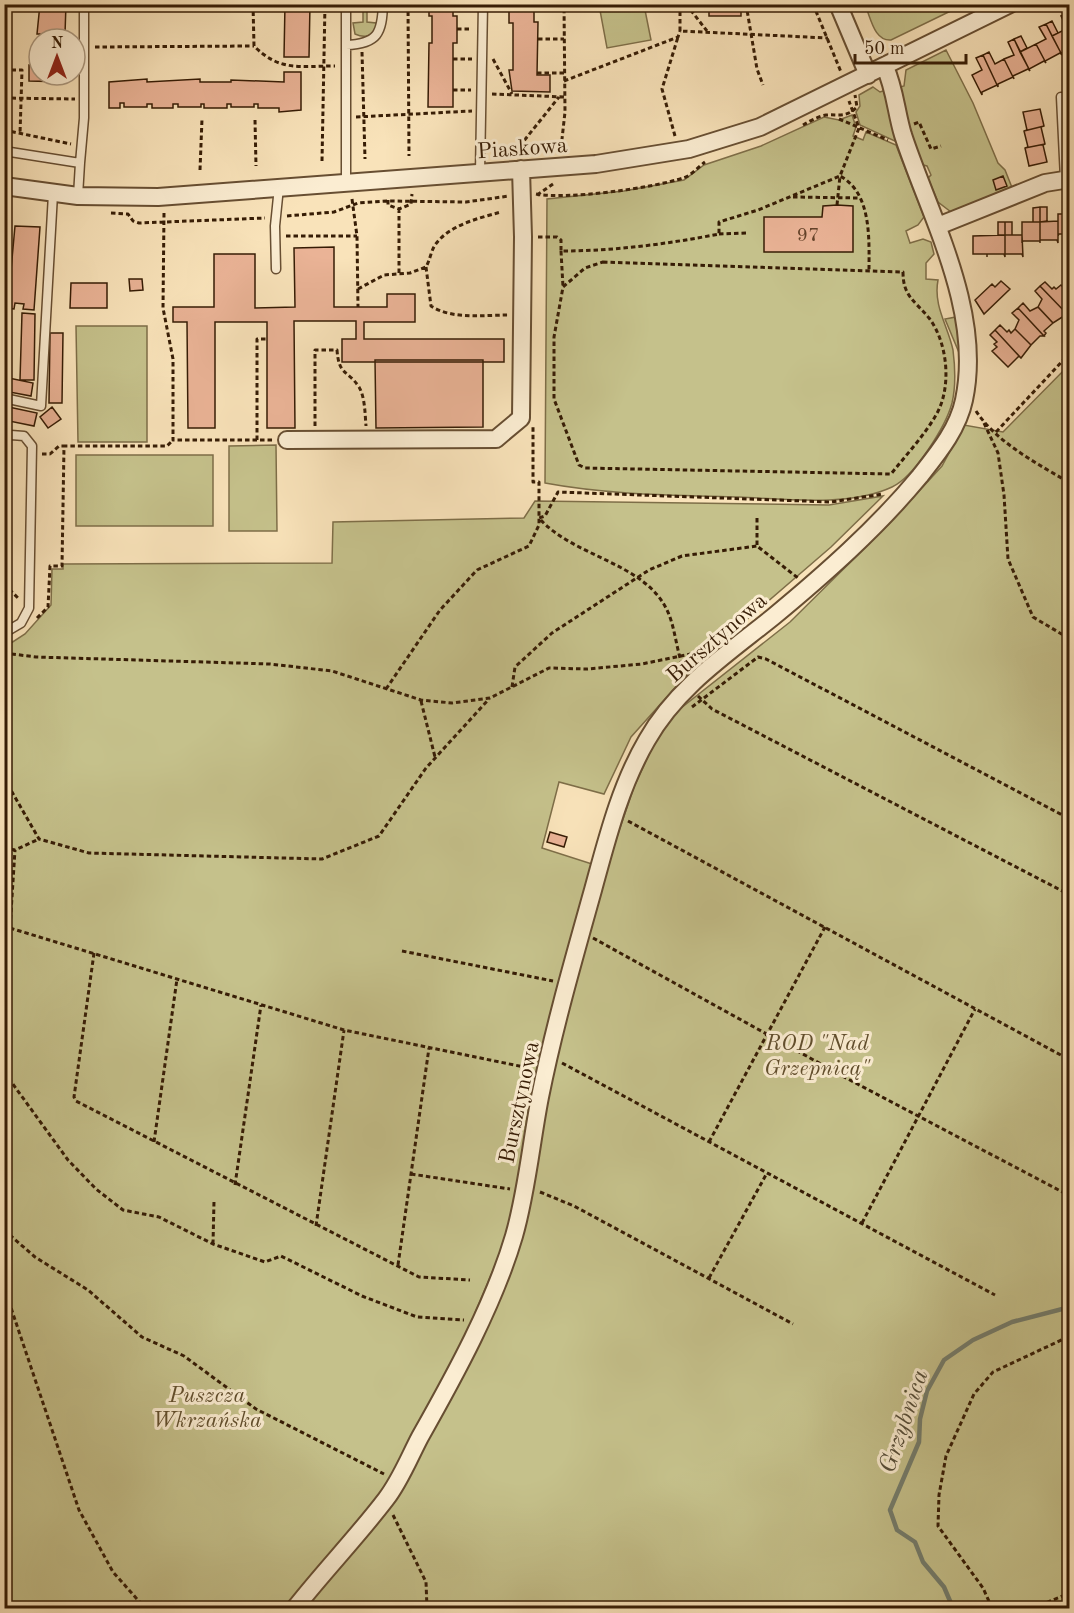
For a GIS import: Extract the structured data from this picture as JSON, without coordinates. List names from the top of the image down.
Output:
{
  "streets": {
    "street": ["Piaskowa", "Bursztynowa"]
  },
  "crossings": [
    ["Piaskowa", "Bursztynowa"]
  ],
  "water": ["Grzybnica"],
  "parks": ["ROD \"Nad Grzepnicą\"", "Puszcza Wkrzańska"],
  "house_numbers": ["97"],
  "scale_bar": "50 m",
  "north": "top"
}
